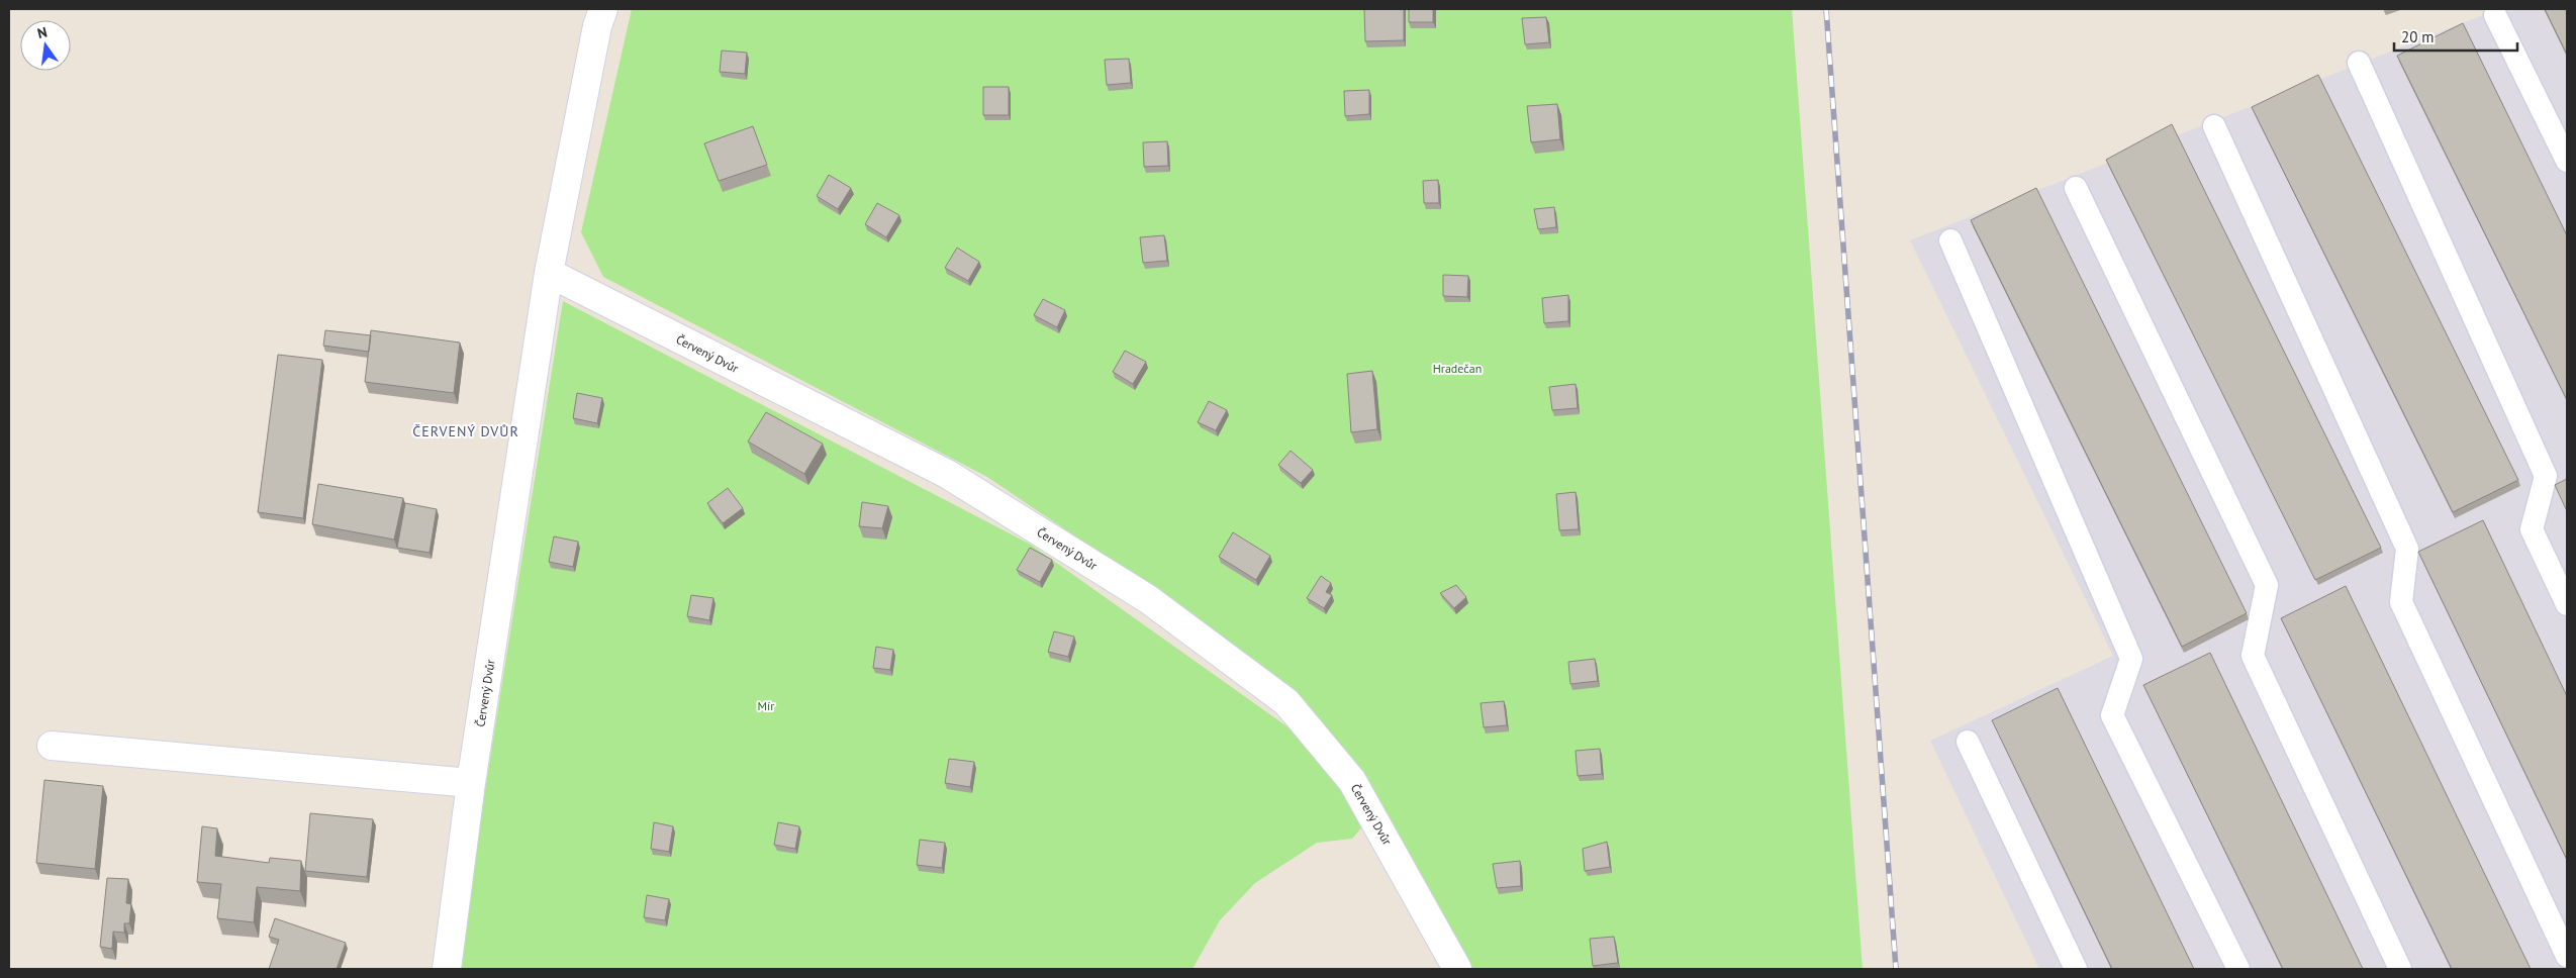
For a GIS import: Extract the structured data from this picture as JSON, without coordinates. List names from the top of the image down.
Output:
{
  "streets": {
    "street": ["Červený Dvůr"]
  },
  "districts": ["ČERVENÝ DVŮR"],
  "parks": ["Hradečan", "Mír"],
  "scale_bar": "20 m",
  "north": "top"
}
